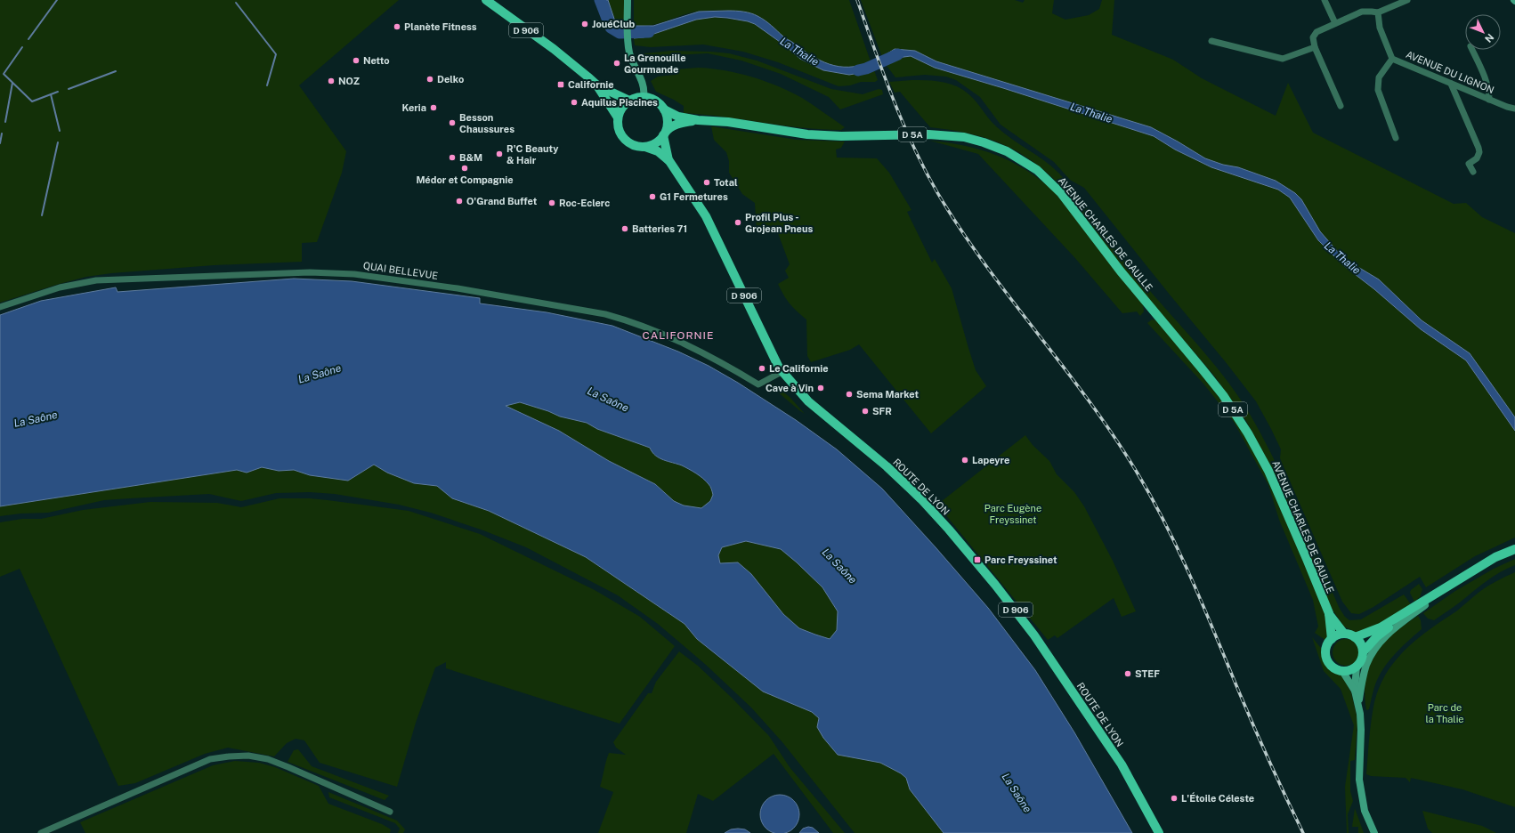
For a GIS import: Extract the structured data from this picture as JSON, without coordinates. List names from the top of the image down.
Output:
{
  "streets": {
    "main road": [
      "D 906",
      "D 5A",
      "AVENUE CHARLES DE GAULLE",
      "ROUTE DE LYON"
    ],
    "street": ["AVENUE DU LIGNON", "QUAI BELLEVUE"]
  },
  "crossings": [
    ["D 906", "D 5A"],
    ["D 906", "ROUTE DE LYON"],
    ["D 5A", "AVENUE CHARLES DE GAULLE"],
    ["D 5A", "ROUTE DE LYON"],
    ["QUAI BELLEVUE", "ROUTE DE LYON"]
  ],
  "districts": ["CALIFORNIE"],
  "water": ["La Thalie", "La Saône"],
  "parks": ["Parc Eugène Freyssinet", "Parc de la Thalie"],
  "places": {
    "other": [
      "JouéClub",
      "Planète Fitness",
      "Netto",
      "La Grenouille Gourmande",
      "Delko",
      "NOZ",
      "Aquilus Piscines",
      "Keria",
      "Besson Chaussures",
      "R'C Beauty & Hair",
      "B&M",
      "Médor et Compagnie",
      "Total",
      "G1 Fermetures",
      "O'Grand Buffet",
      "Roc-Eclerc",
      "Profil Plus - Grojean Pneus",
      "Batteries 71",
      "Le Californie",
      "Cave à Vin",
      "Sema Market",
      "SFR",
      "Lapeyre",
      "STEF",
      "L'Étoile Céleste"
    ],
    "transit": ["Californie", "Parc Freyssinet"]
  },
  "north": "bottom right"
}
